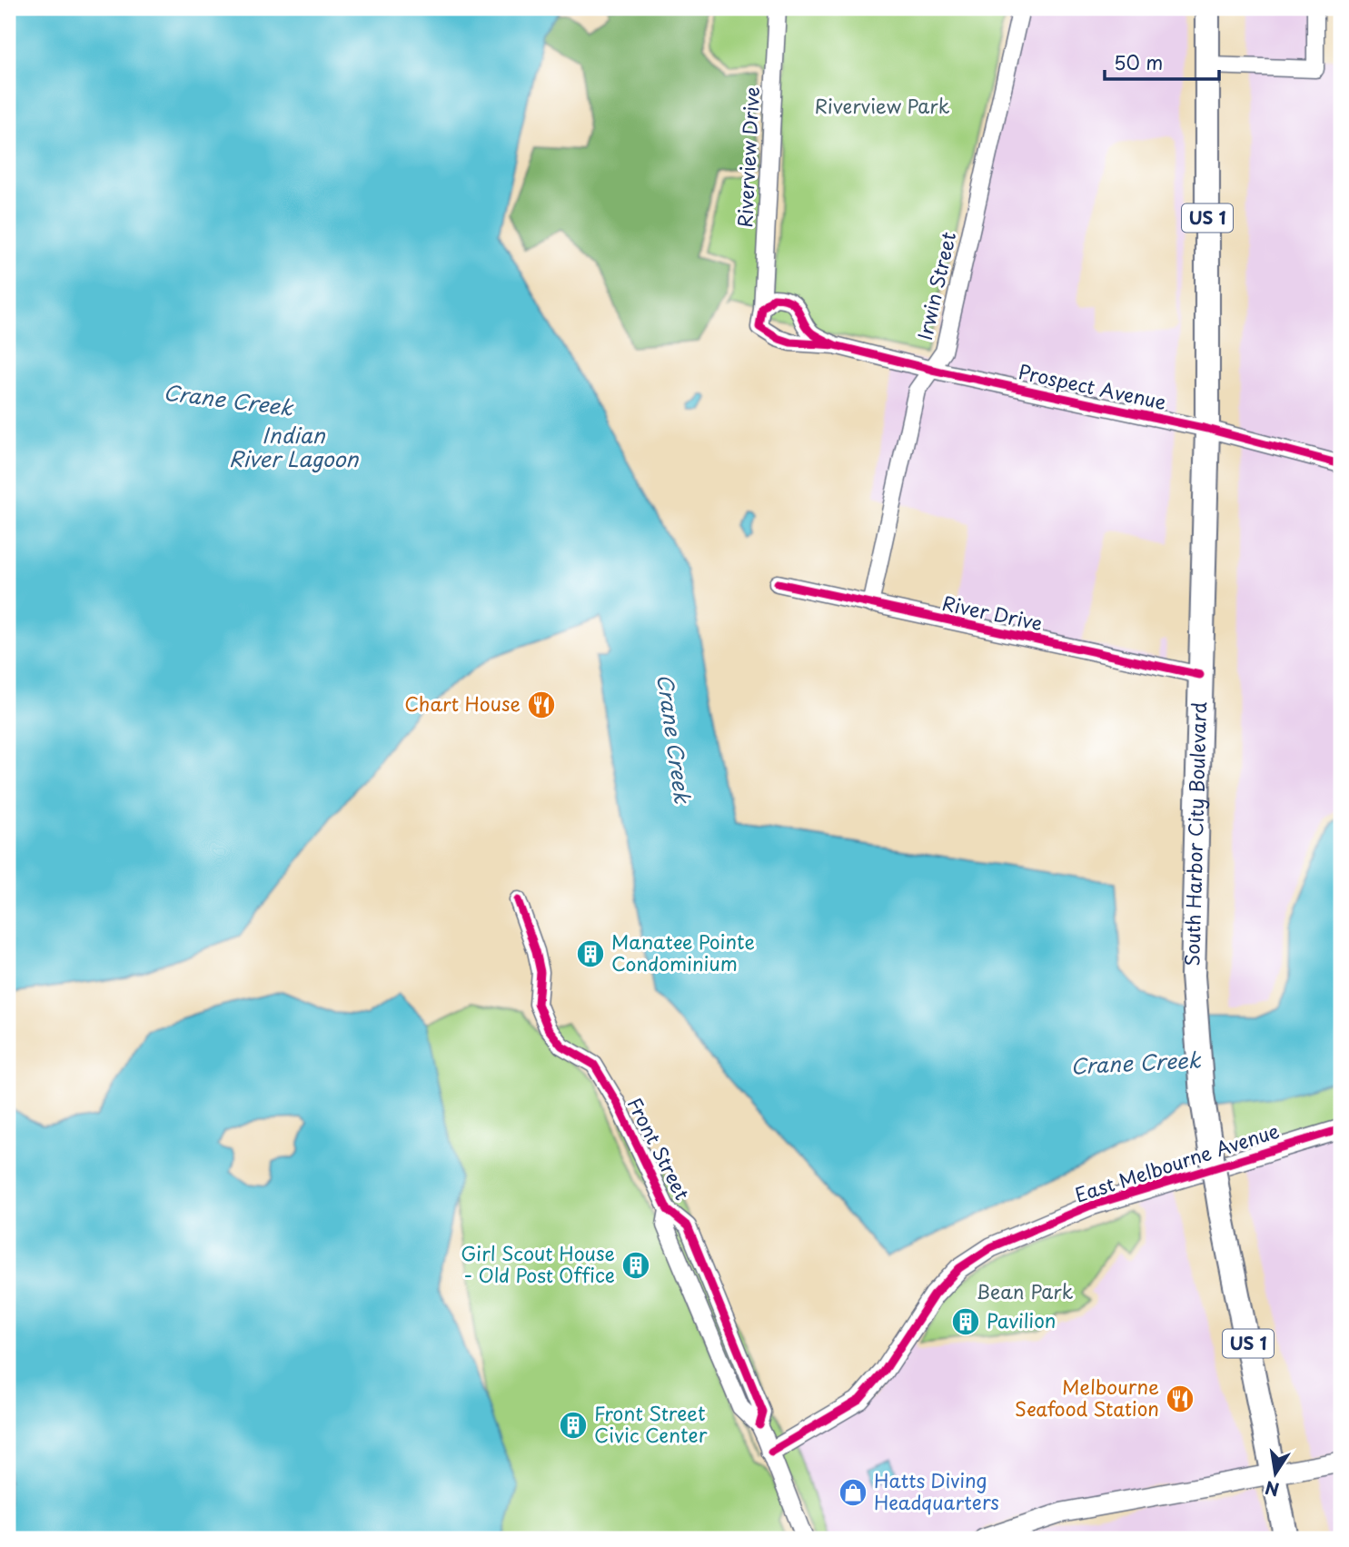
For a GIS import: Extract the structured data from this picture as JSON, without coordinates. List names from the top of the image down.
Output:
{
  "streets": {
    "main road": ["US 1", "South Harbor City Boulevard"],
    "street": [
      "Riverview Drive",
      "Irwin Street",
      "Prospect Avenue",
      "River Drive",
      "Front Street",
      "East Melbourne Avenue"
    ]
  },
  "crossings": [
    ["Riverview Drive", "Prospect Avenue"],
    ["Irwin Street", "Prospect Avenue"],
    ["Irwin Street", "River Drive"],
    ["Prospect Avenue", "South Harbor City Boulevard"],
    ["River Drive", "South Harbor City Boulevard"],
    ["Front Street", "East Melbourne Avenue"]
  ],
  "water": ["Crane Creek", "Indian River Lagoon"],
  "parks": ["Riverview Park", "Bean Park"],
  "places": {
    "restaurant": ["Chart House", "Melbourne Seafood Station"],
    "building": [
      "Manatee Pointe Condominium",
      "Girl Scout House - Old Post Office",
      "Pavilion",
      "Front Street Civic Center"
    ],
    "shop": ["Hatts Diving Headquarters"]
  },
  "scale_bar": "50 m",
  "north": "bottom"
}
